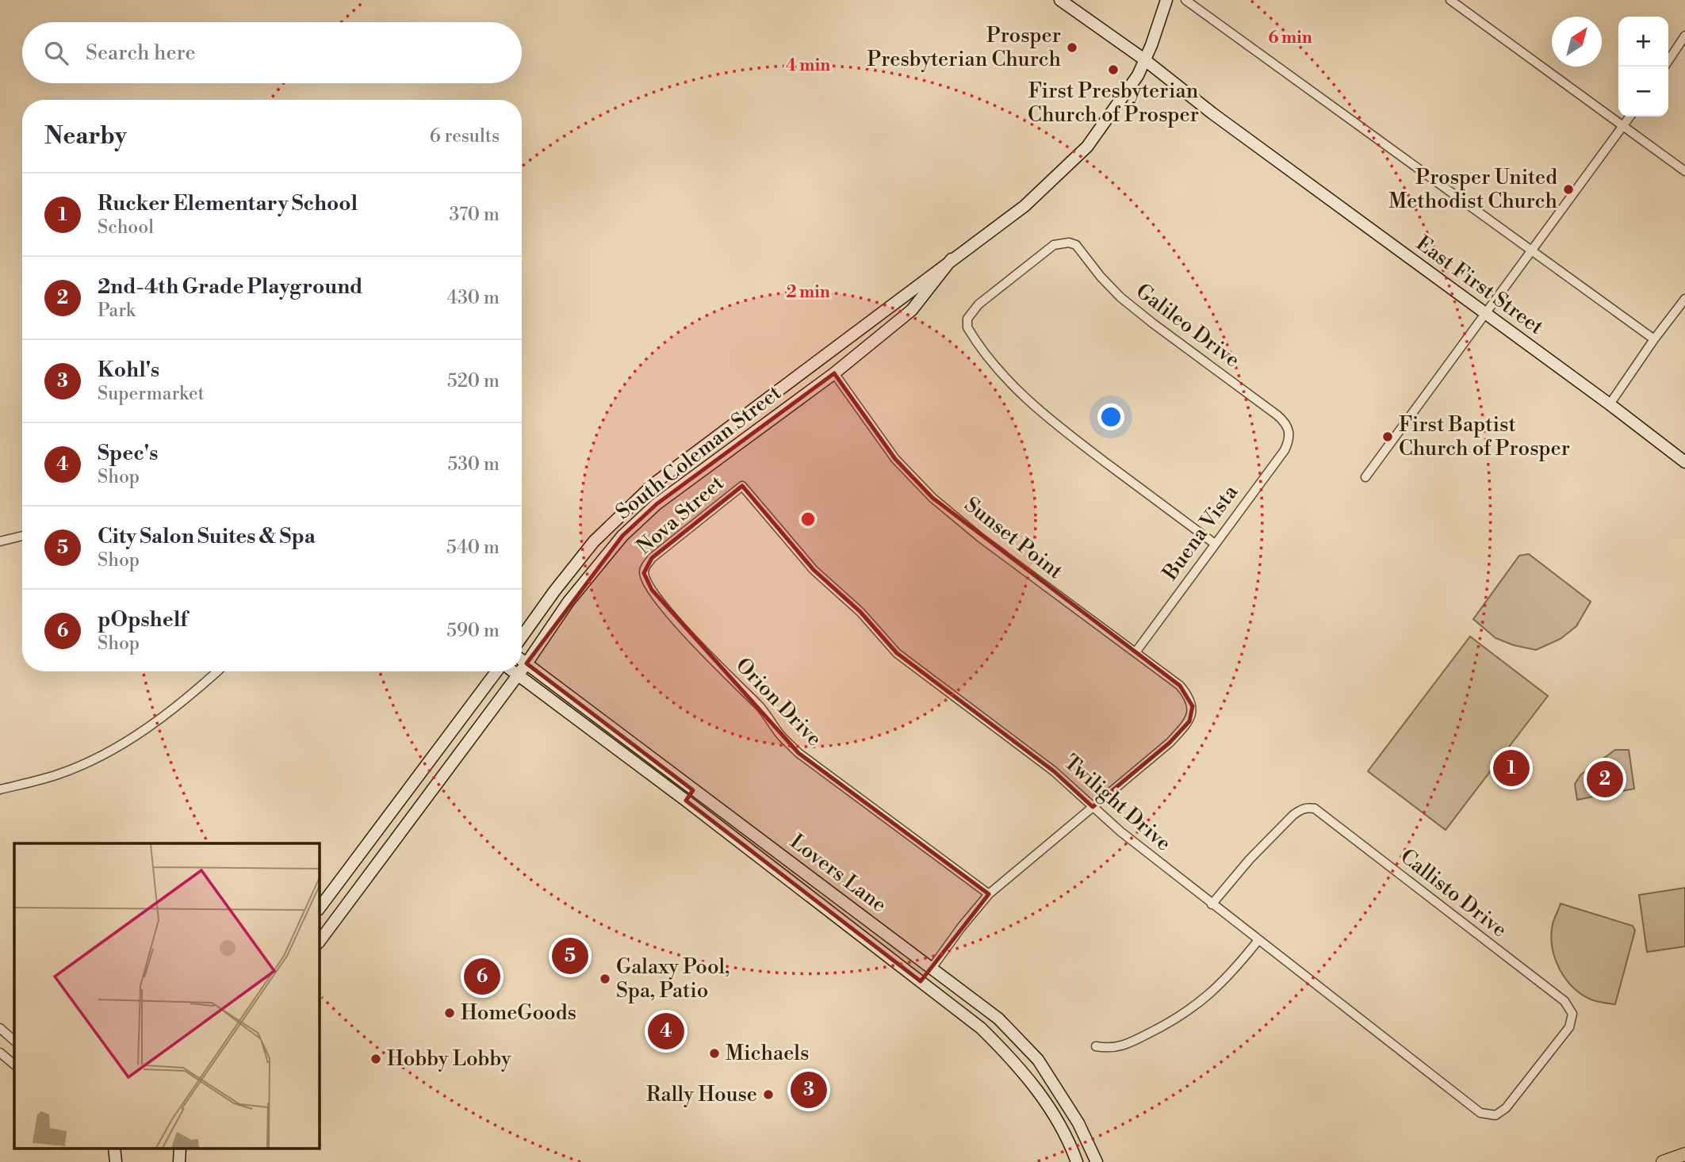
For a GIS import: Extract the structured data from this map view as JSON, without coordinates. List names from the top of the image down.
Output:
{
  "streets": {
    "street": [
      "East First Street",
      "Galileo Drive",
      "South Coleman Street",
      "Nova Street",
      "Buena Vista",
      "Sunset Point",
      "Orion Drive",
      "Twilight Drive",
      "Lovers Lane",
      "Callisto Drive"
    ]
  },
  "crossings": [
    ["East First Street", "South Coleman Street"],
    ["Galileo Drive", "Buena Vista"],
    ["South Coleman Street", "Sunset Point"],
    ["South Coleman Street", "Lovers Lane"],
    ["Nova Street", "Orion Drive"],
    ["Nova Street", "Twilight Drive"],
    ["Buena Vista", "Sunset Point"],
    ["Sunset Point", "Twilight Drive"],
    ["Twilight Drive", "Callisto Drive"]
  ],
  "places": [
    "Prosper Presbyterian Church",
    "First Presbyterian Church of Prosper",
    "Prosper United Methodist Church",
    "First Baptist Church of Prosper",
    "Galaxy Pool, Spa, Patio",
    "HomeGoods",
    "Michaels",
    "Hobby Lobby",
    "Rally House"
  ],
  "north": "top right",
  "page": {
    "map_buttons": ["+", "−"],
    "search": "Search here",
    "heading": ["Nearby", "6 results"],
    "list": [
      {
        "mark": "1",
        "name": "Rucker Elementary School",
        "note": "School",
        "value": "370 m"
      },
      {
        "mark": "2",
        "name": "2nd-4th Grade Playground",
        "note": "Park",
        "value": "430 m"
      },
      {
        "mark": "3",
        "name": "Kohl's",
        "note": "Supermarket",
        "value": "520 m"
      },
      {
        "mark": "4",
        "name": "Spec's",
        "note": "Shop",
        "value": "530 m"
      },
      {
        "mark": "5",
        "name": "City Salon Suites & Spa",
        "note": "Shop",
        "value": "540 m"
      },
      {
        "mark": "6",
        "name": "pOpshelf",
        "note": "Shop",
        "value": "590 m"
      }
    ],
    "pins": [
      "1",
      "2",
      "5",
      "6",
      "4",
      "3"
    ]
  },
  "rings": ["6 min", "4 min", "2 min"]
}
